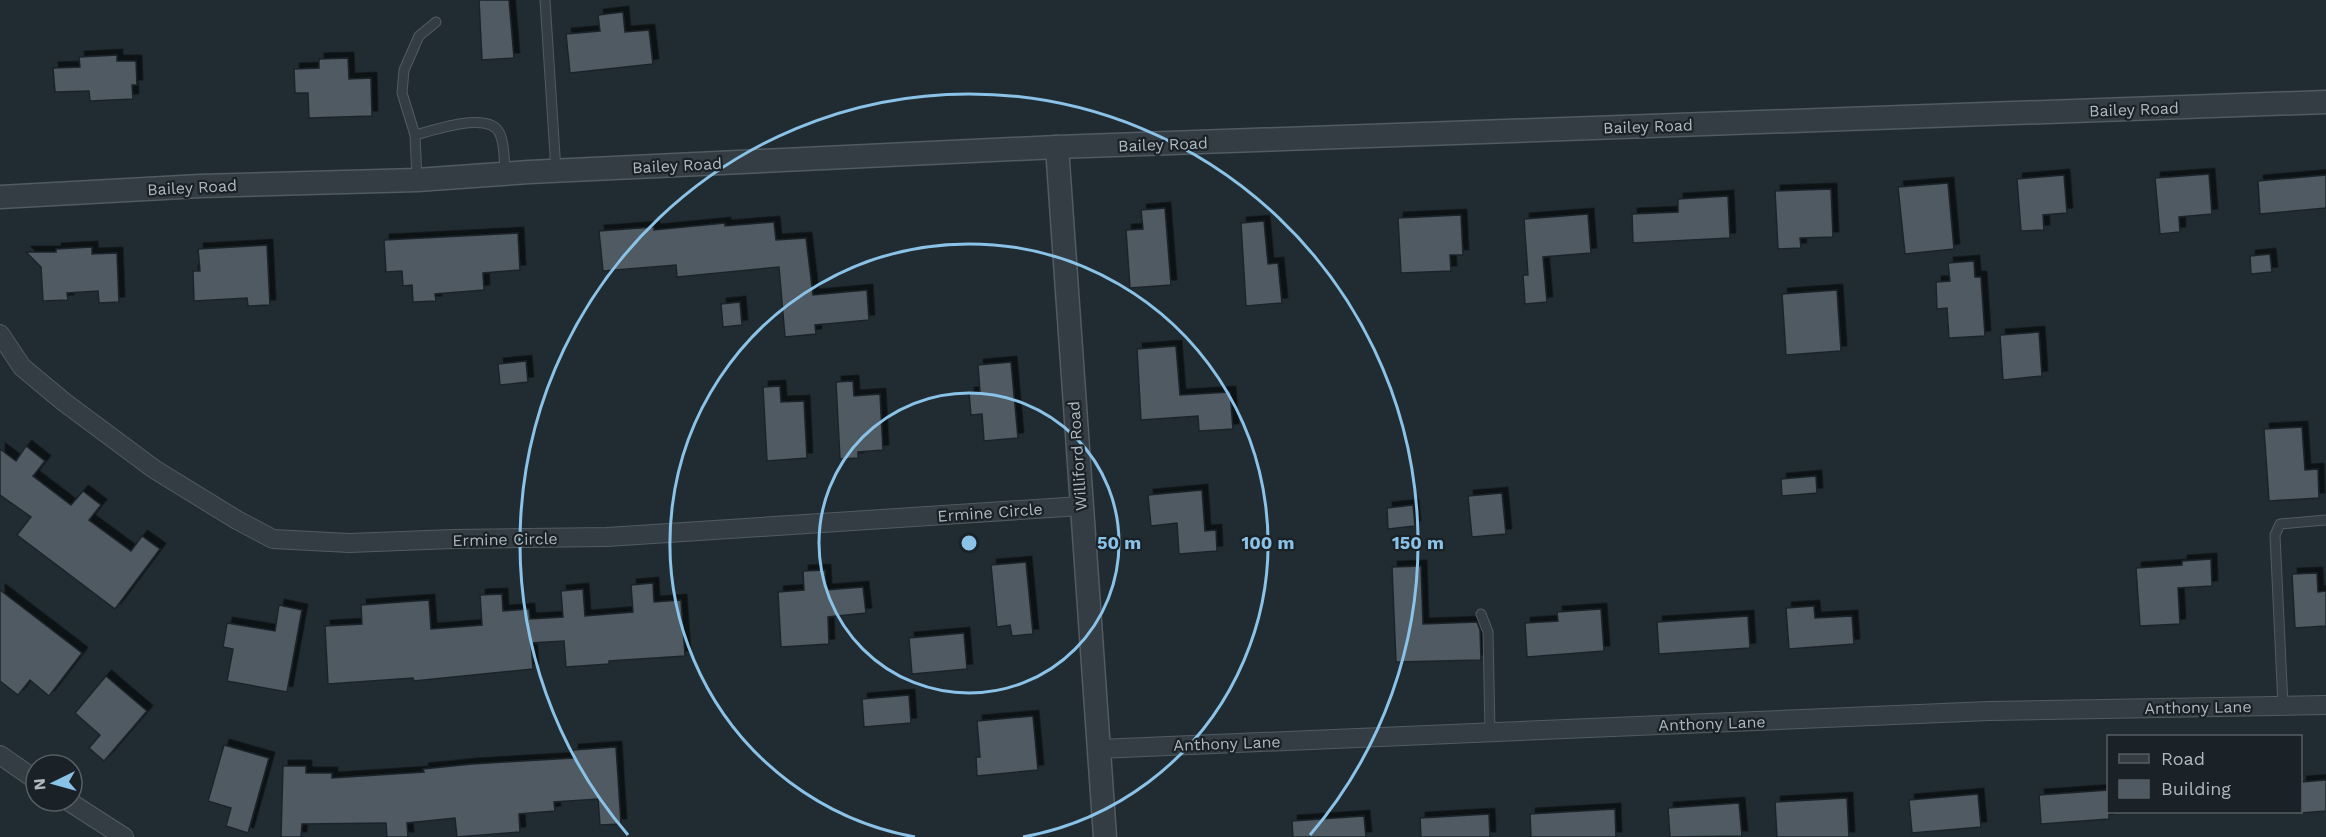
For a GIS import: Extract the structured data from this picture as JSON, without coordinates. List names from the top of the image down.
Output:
{
  "streets": {
    "street": [
      "Bailey Road",
      "Williford Road",
      "Ermine Circle",
      "Anthony Lane"
    ]
  },
  "crossings": [
    ["Bailey Road", "Williford Road"],
    ["Williford Road", "Ermine Circle"],
    ["Williford Road", "Anthony Lane"]
  ],
  "legend": ["Road", "Building"],
  "north": "left",
  "rings": ["50 m", "100 m", "150 m"]
}
